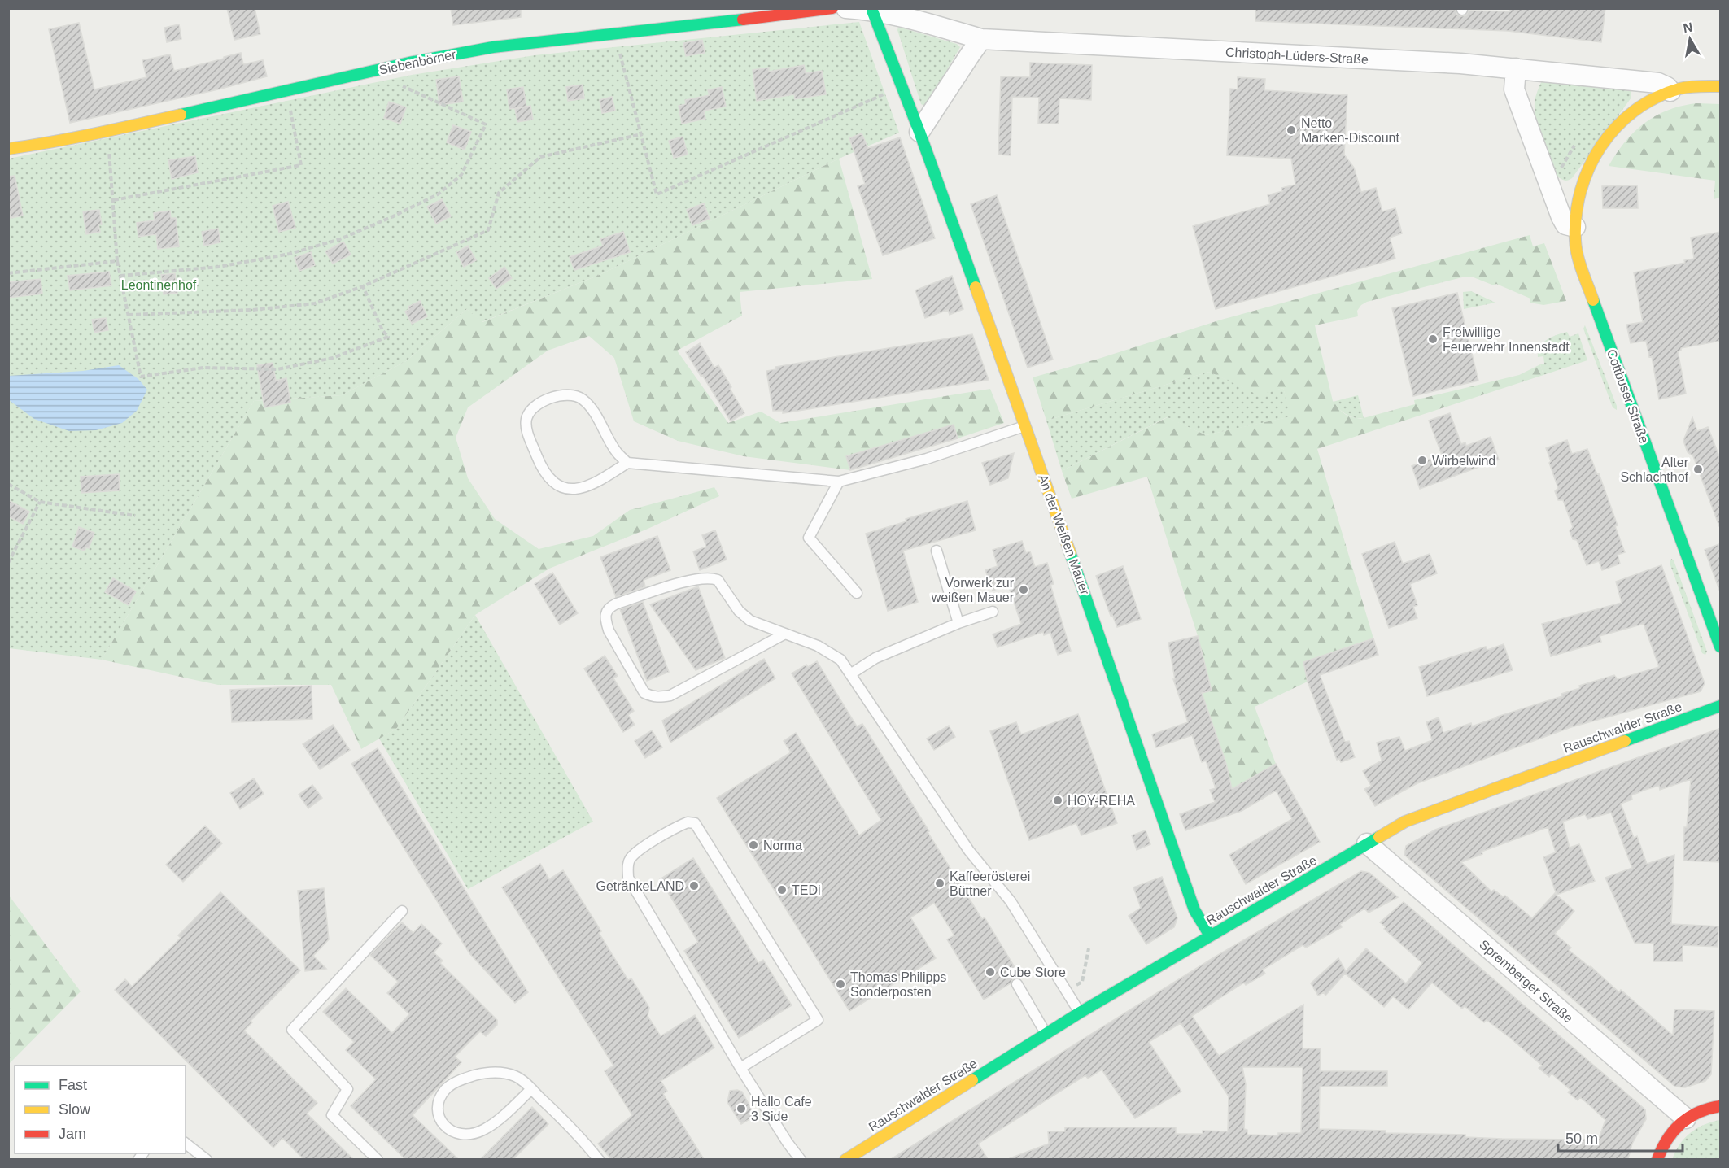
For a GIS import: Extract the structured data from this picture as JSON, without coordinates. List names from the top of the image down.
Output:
{
  "streets": {
    "street": [
      "Christoph-Lüders-Straße",
      "Siebenbörner",
      "Cottbuser Straße",
      "An der Weißen Mauer",
      "Rauschwalder Straße",
      "Spremberger Straße"
    ]
  },
  "crossings": [
    ["Christoph-Lüders-Straße", "Cottbuser Straße"],
    ["Christoph-Lüders-Straße", "An der Weißen Mauer"],
    ["An der Weißen Mauer", "Rauschwalder Straße"],
    ["Rauschwalder Straße", "Spremberger Straße"]
  ],
  "parks": ["Leontinenhof"],
  "places": [
    "Netto Marken-Discount",
    "Freiwillige Feuerwehr Innenstadt",
    "Wirbelwind",
    "Alter Schlachthof",
    "Vorwerk zur weißen Mauer",
    "HOY-REHA",
    "Norma",
    "Kaffeerösterei Büttner",
    "GetränkeLAND",
    "TEDi",
    "Cube Store",
    "Thomas Philipps Sonderposten",
    "Hallo Cafe 3 Side"
  ],
  "legend": ["Fast", "Slow", "Jam"],
  "scale_bar": "50 m",
  "north": "top"
}
